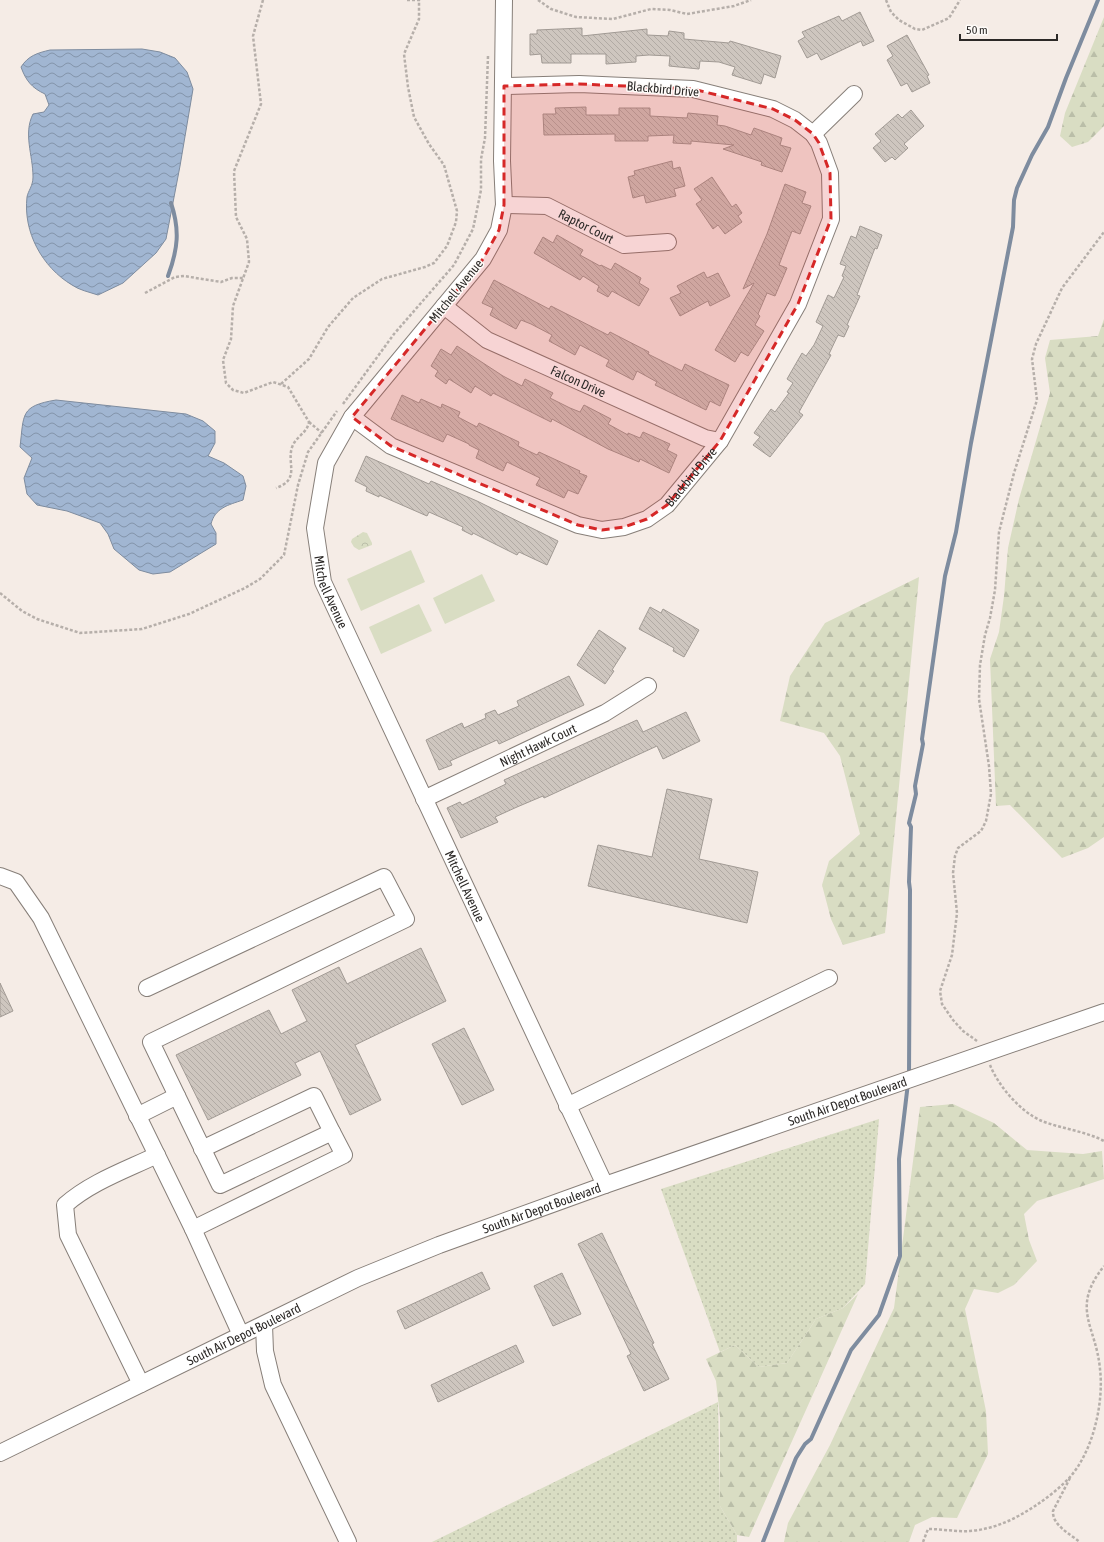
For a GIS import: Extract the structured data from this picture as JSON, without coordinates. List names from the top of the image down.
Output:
{
  "streets": {
    "street": [
      "Blackbird Drive",
      "Raptor Court",
      "Mitchell Avenue",
      "Falcon Drive",
      "Night Hawk Court",
      "South Air Depot Boulevard"
    ]
  },
  "crossings": [
    ["Blackbird Drive", "Mitchell Avenue"],
    ["Blackbird Drive", "Falcon Drive"],
    ["Raptor Court", "Mitchell Avenue"],
    ["Mitchell Avenue", "Falcon Drive"],
    ["Mitchell Avenue", "Night Hawk Court"],
    ["Mitchell Avenue", "South Air Depot Boulevard"]
  ],
  "scale_bar": "50 m"
}
